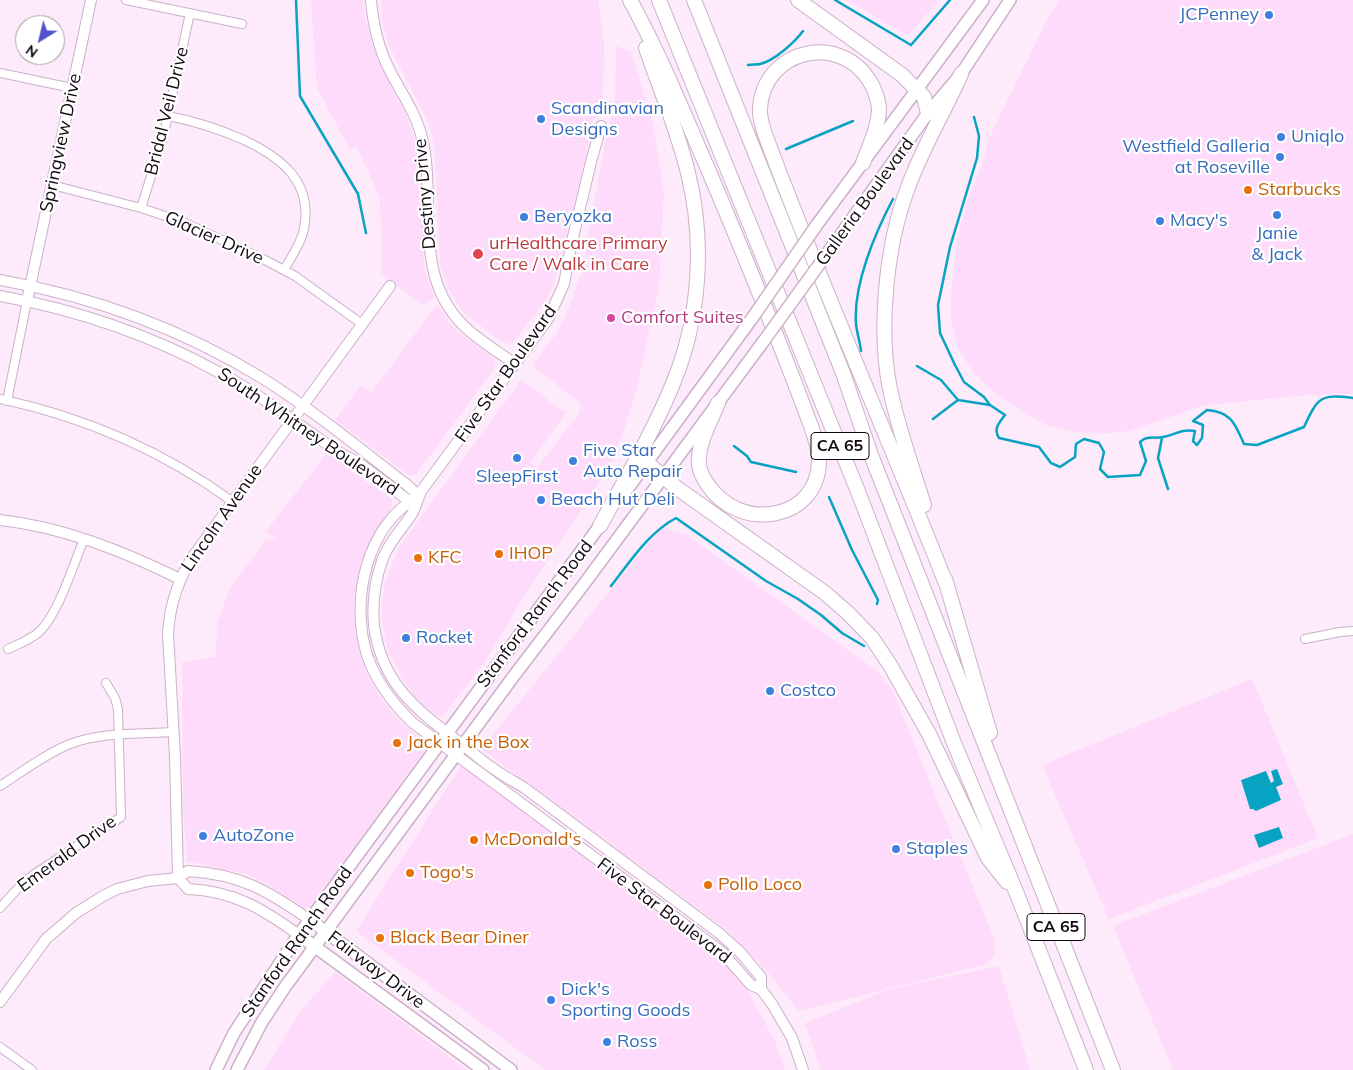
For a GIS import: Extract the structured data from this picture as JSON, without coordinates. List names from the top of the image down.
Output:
{
  "streets": {
    "highway": ["CA 65"],
    "main road": ["Galleria Boulevard", "Stanford Ranch Road", "Fairway Drive"],
    "street": [
      "Bridal Veil Drive",
      "Springview Drive",
      "Destiny Drive",
      "Glacier Drive",
      "Five Star Boulevard",
      "South Whitney Boulevard",
      "Lincoln Avenue",
      "Emerald Drive"
    ]
  },
  "crossings": [
    ["Bridal Veil Drive", "Glacier Drive"],
    ["Springview Drive", "Glacier Drive"],
    ["Springview Drive", "South Whitney Boulevard"],
    ["Destiny Drive", "Five Star Boulevard"],
    ["Galleria Boulevard", "Stanford Ranch Road"],
    ["Glacier Drive", "Lincoln Avenue"],
    ["Five Star Boulevard", "South Whitney Boulevard"],
    ["Five Star Boulevard", "Stanford Ranch Road"],
    ["South Whitney Boulevard", "Lincoln Avenue"],
    ["Lincoln Avenue", "Fairway Drive"],
    ["Stanford Ranch Road", "Fairway Drive"]
  ],
  "places": [
    "JCPenney",
    "Scandinavian Designs",
    "Uniqlo",
    "Westfield Galleria at Roseville",
    "Starbucks",
    "Janie & Jack",
    "Beryozka",
    "Macy's",
    "urHealthcare Primary Care / Walk in Care",
    "Comfort Suites",
    "SleepFirst",
    "Five Star Auto Repair",
    "Beach Hut Deli",
    "IHOP",
    "KFC",
    "Rocket",
    "Costco",
    "Jack in the Box",
    "AutoZone",
    "McDonald's",
    "Staples",
    "Togo's",
    "Pollo Loco",
    "Black Bear Diner",
    "Dick's Sporting Goods",
    "Ross"
  ],
  "north": "bottom left"
}
